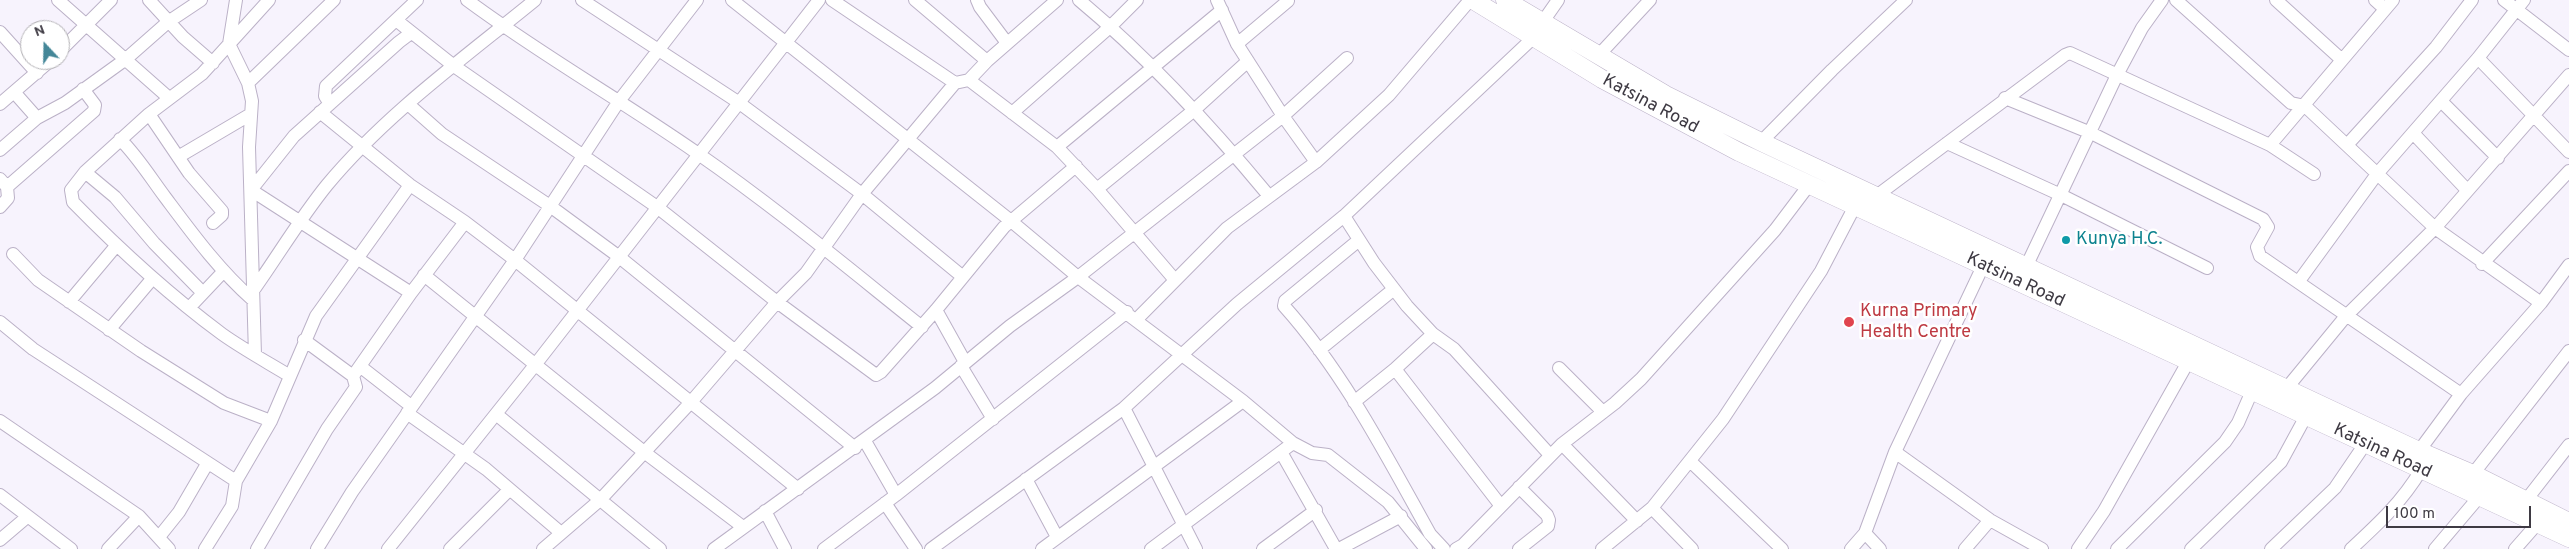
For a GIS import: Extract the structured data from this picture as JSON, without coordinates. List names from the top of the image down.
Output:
{
  "streets": {
    "highway": ["Katsina Road"]
  },
  "places": ["Kunya H.C.", "Kurna Primary Health Centre"],
  "scale_bar": "100 m",
  "north": "top"
}
